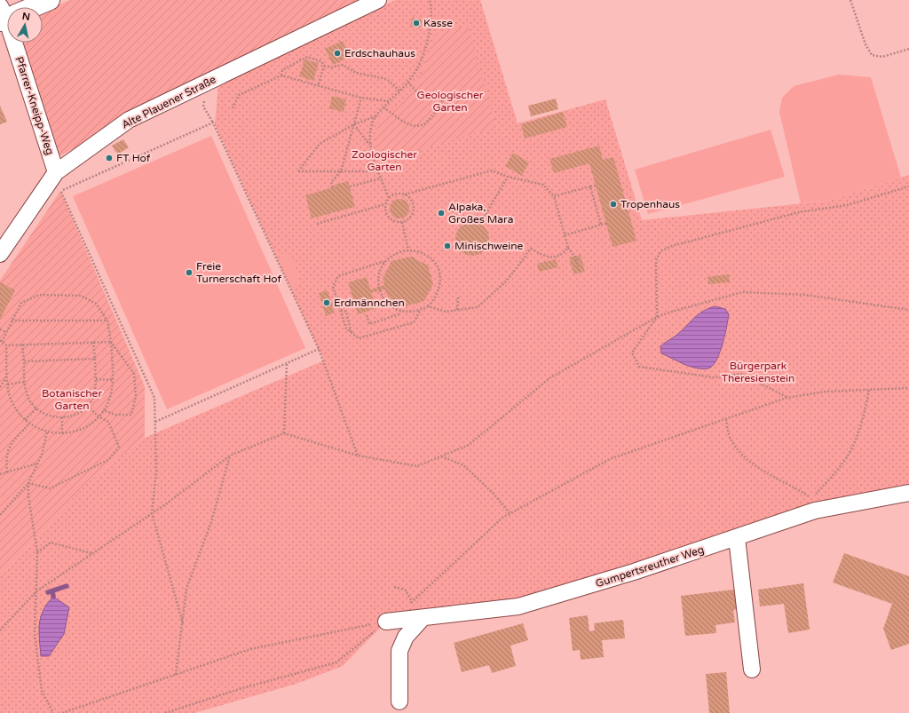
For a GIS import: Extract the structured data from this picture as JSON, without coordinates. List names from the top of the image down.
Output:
{
  "streets": {
    "street": ["Alte Plauener Straße", "Pfarrer-Kneipp-Weg", "Gumpertsreuther Weg"]
  },
  "crossings": [
    ["Alte Plauener Straße", "Pfarrer-Kneipp-Weg"]
  ],
  "parks": [
    "Geologischer Garten",
    "Zoologischer Garten",
    "Bürgerpark Theresienstein",
    "Botanischer Garten"
  ],
  "places": [
    "Kasse",
    "Erdschauhaus",
    "FT Hof",
    "Tropenhaus",
    "Alpaka, Großes Mara",
    "Minischweine",
    "Freie Turnerschaft Hof",
    "Erdmännchen"
  ],
  "north": "top"
}
